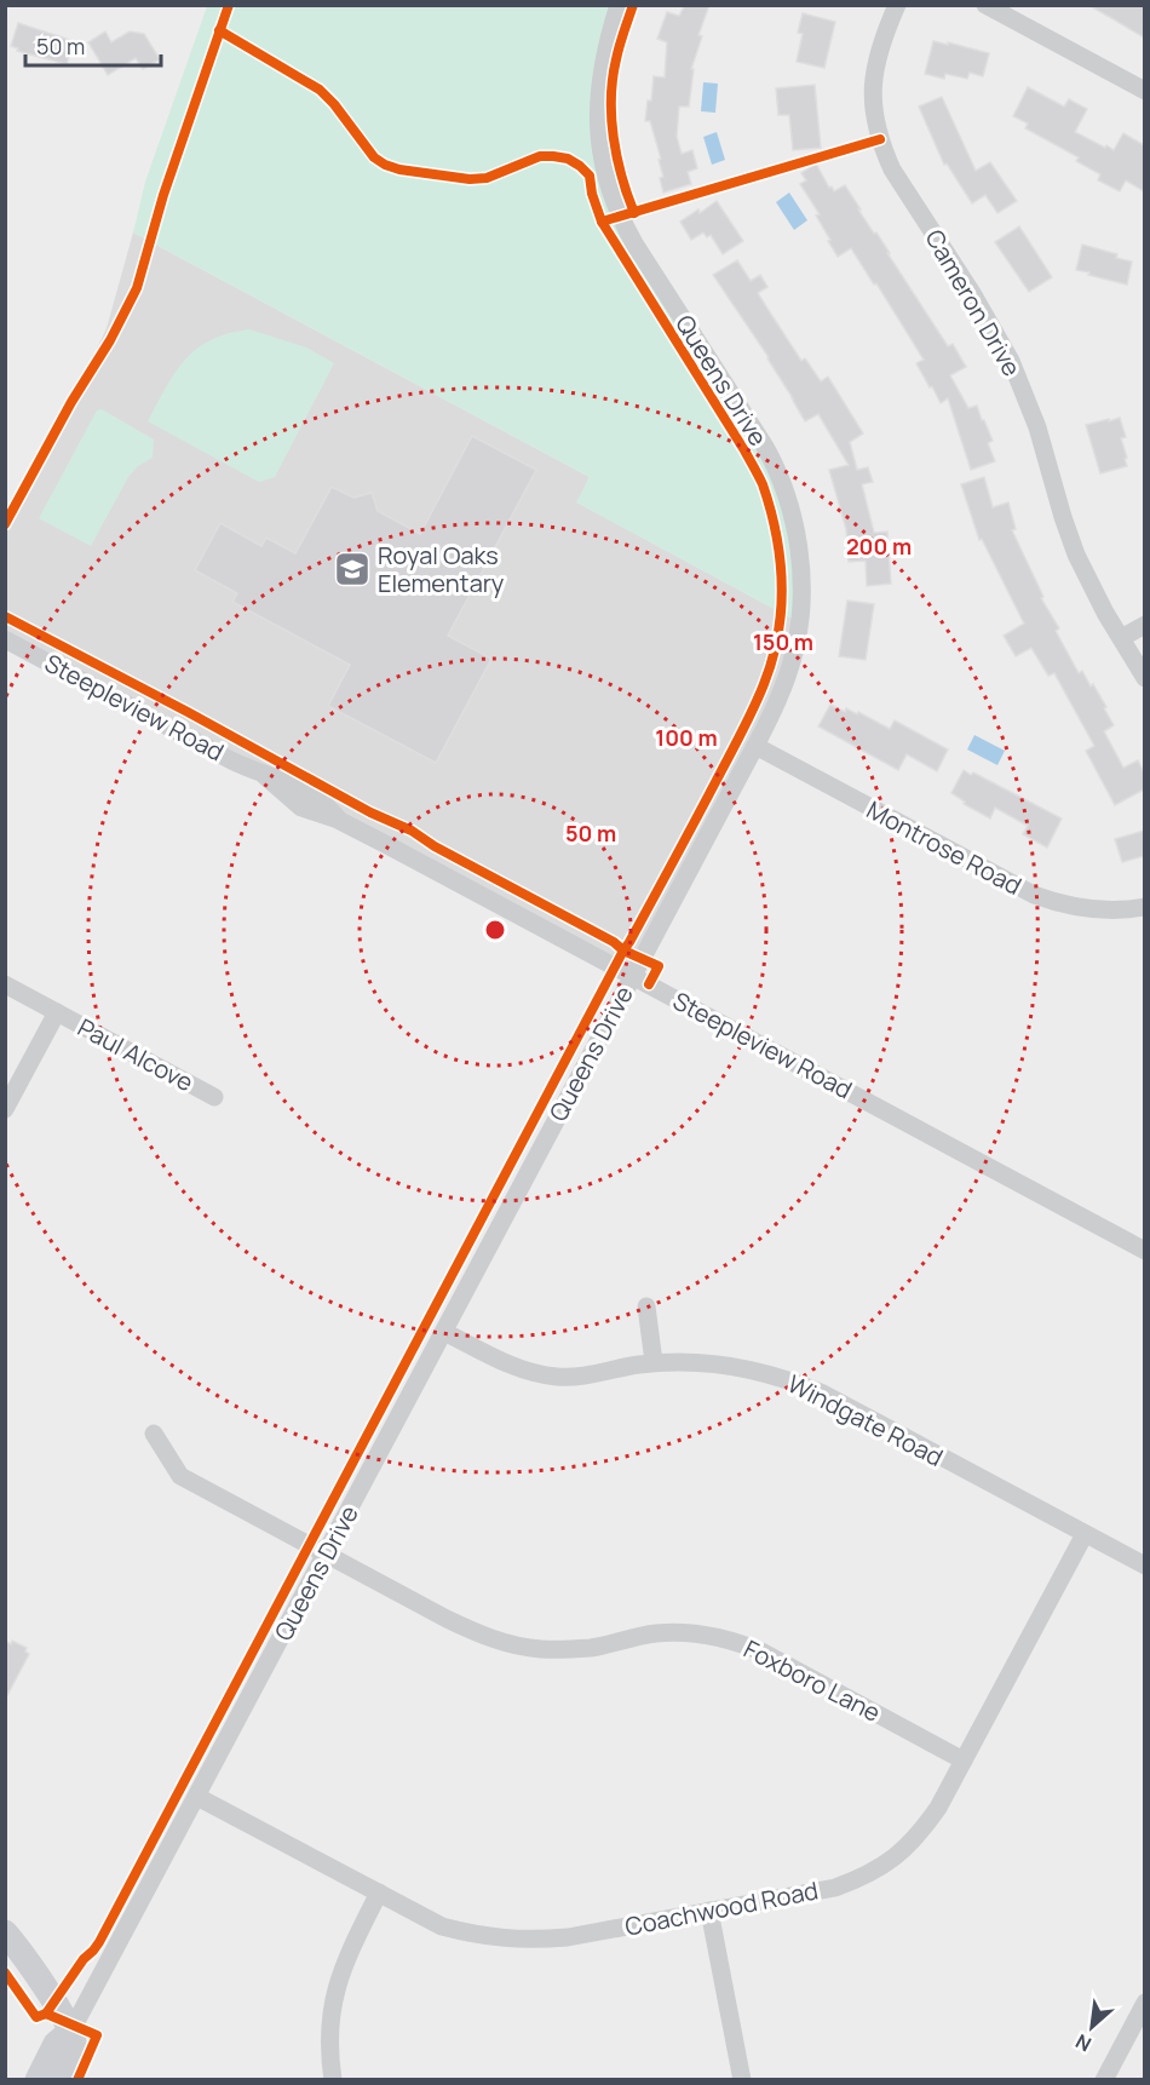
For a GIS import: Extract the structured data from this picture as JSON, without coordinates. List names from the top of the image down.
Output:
{
  "streets": {
    "street": [
      "Cameron Drive",
      "Queens Drive",
      "Steepleview Road",
      "Montrose Road",
      "Paul Alcove",
      "Windgate Road",
      "Foxboro Lane",
      "Coachwood Road"
    ]
  },
  "crossings": [
    ["Queens Drive", "Steepleview Road"],
    ["Queens Drive", "Montrose Road"],
    ["Queens Drive", "Windgate Road"],
    ["Queens Drive", "Foxboro Lane"],
    ["Queens Drive", "Coachwood Road"],
    ["Windgate Road", "Coachwood Road"],
    ["Foxboro Lane", "Coachwood Road"]
  ],
  "places": {
    "school or university": ["Royal Oaks Elementary"]
  },
  "scale_bar": "50 m",
  "north": "bottom left",
  "rings": [
    "200 m",
    "150 m",
    "100 m",
    "50 m"
  ]
}
